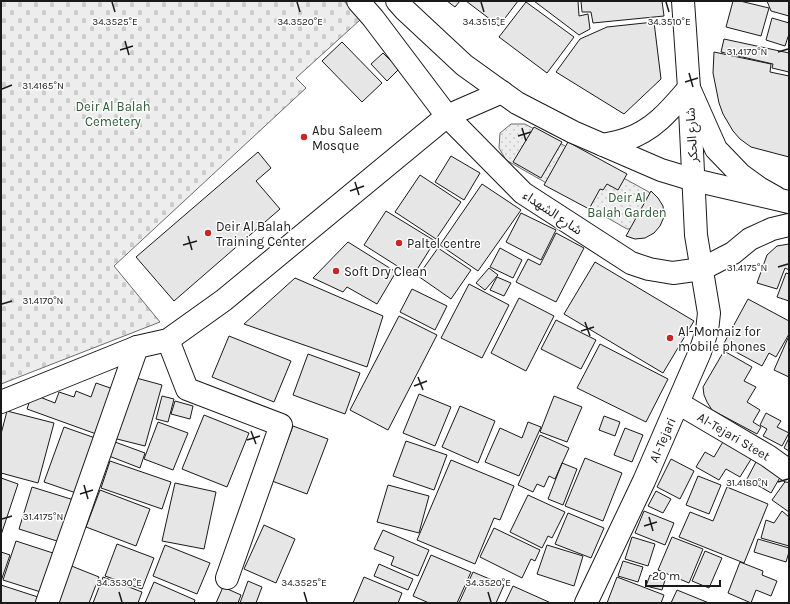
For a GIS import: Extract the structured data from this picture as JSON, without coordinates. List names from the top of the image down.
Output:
{
  "streets": {
    "street": [
      "شارع الحكر",
      "شارع الشهداء",
      "Al-Tejari Steet",
      "Al-Tejari"
    ]
  },
  "crossings": [
    ["شارع الحكر", "شارع الشهداء"],
    ["شارع الحكر", "Al-Tejari"],
    ["شارع الشهداء", "Al-Tejari"],
    ["Al-Tejari Steet", "Al-Tejari"]
  ],
  "parks": ["Deir Al Balah Cemetery", "Deir Al Balah Garden"],
  "places": [
    "Abu Saleem Mosque",
    "Deir Al Balah Training Center",
    "Paltel centre",
    "Soft Dry Clean",
    "Al-Momaiz for mobile phones"
  ],
  "scale_bar": "20 m",
  "coordinates": [
    "34.3525°E",
    "34.3520°E",
    "34.3515°E",
    "34.3510°E",
    "31.4170°N",
    "31.4165°N",
    "31.4175°N",
    "31.4180°N",
    "34.3530°E"
  ]
}
